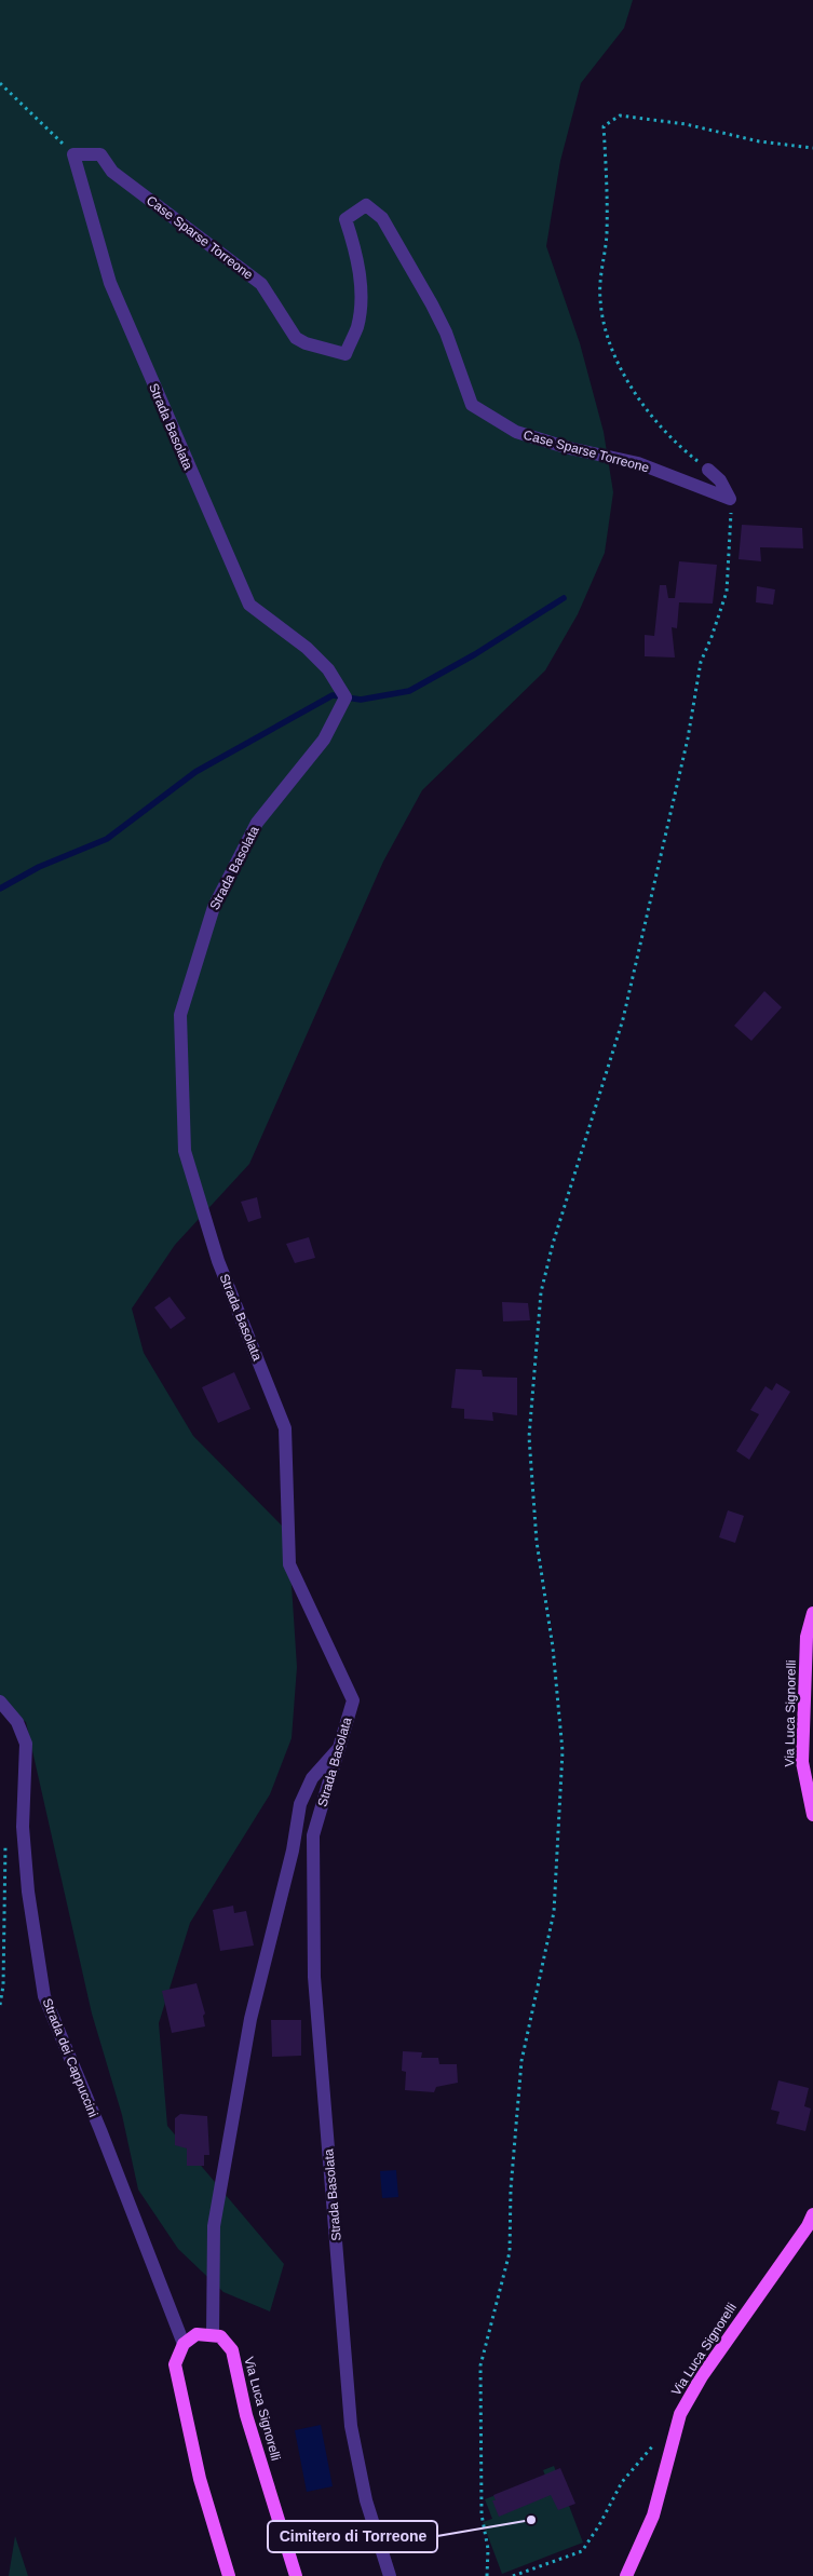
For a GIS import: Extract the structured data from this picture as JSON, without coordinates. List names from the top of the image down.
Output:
{
  "streets": {
    "main road": ["Via Luca Signorelli"],
    "street": ["Case Sparse Torreone", "Strada Basolata", "Strada dei Cappuccini"]
  },
  "crossings": [
    ["Case Sparse Torreone", "Strada Basolata"]
  ],
  "places": ["Cimitero di Torreone"]
}
